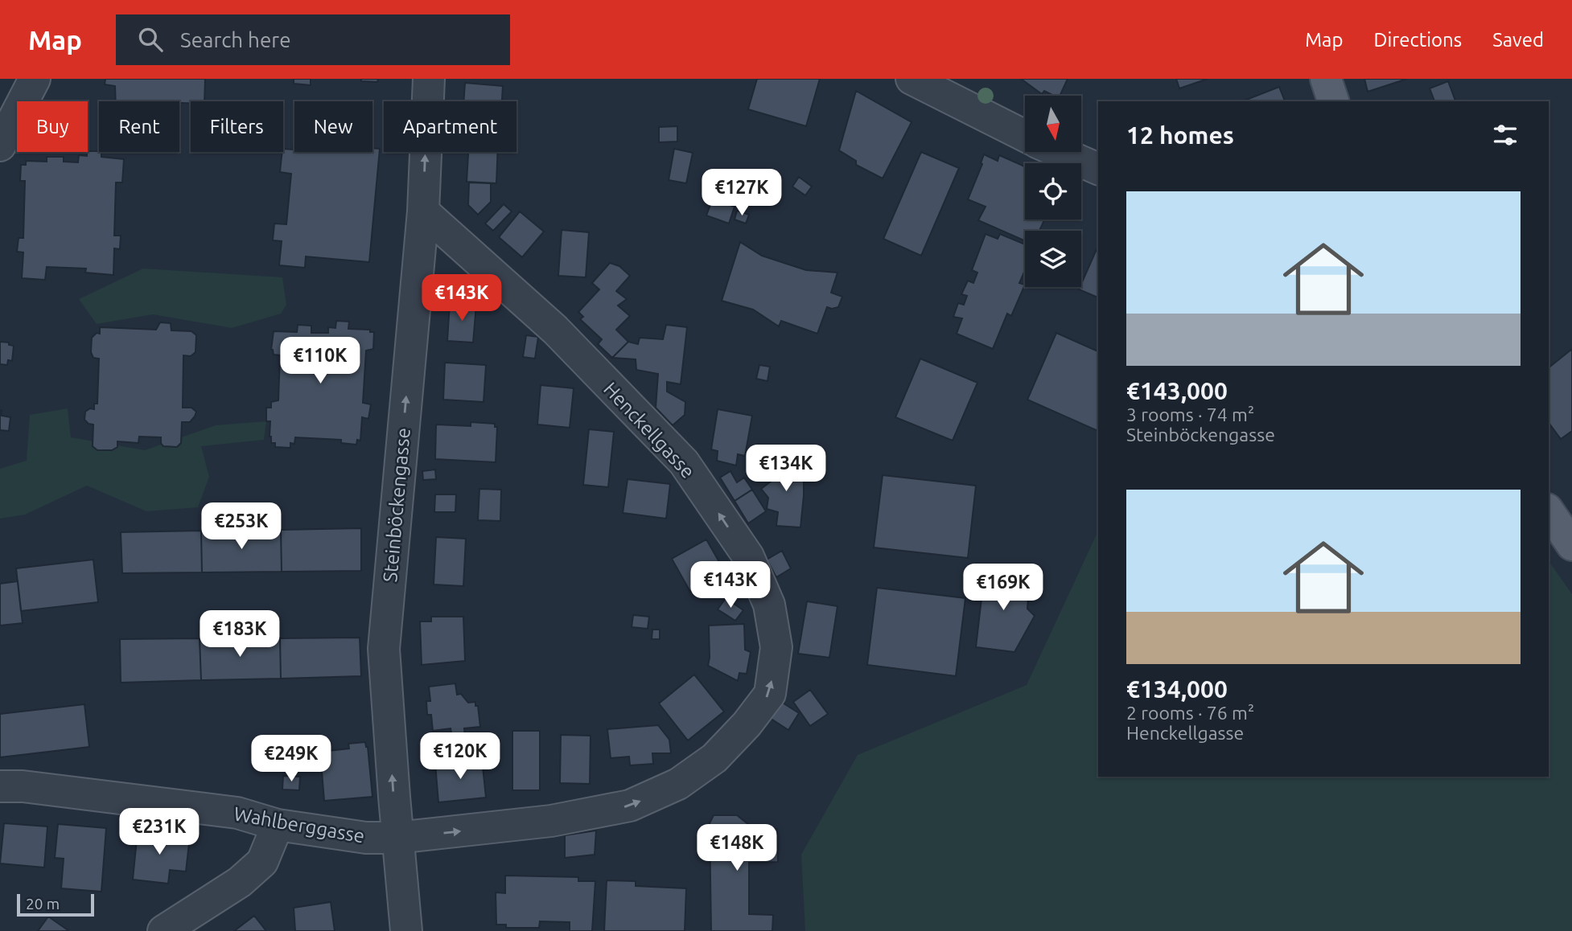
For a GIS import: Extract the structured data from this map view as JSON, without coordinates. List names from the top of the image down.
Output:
{
  "streets": {
    "street": ["Henckellgasse", "Steinböckengasse", "Wahlberggasse"]
  },
  "crossings": [
    ["Henckellgasse", "Steinböckengasse"],
    ["Henckellgasse", "Wahlberggasse"],
    ["Steinböckengasse", "Wahlberggasse"]
  ],
  "one_way": ["Steinböckengasse"],
  "scale_bar": "20 m",
  "north": "bottom",
  "page": {
    "header": "Map",
    "search": "Search here",
    "nav": ["Map", "Directions", "Saved"],
    "chip": [
      "Buy",
      "Rent",
      "Filters",
      "New",
      "Apartment"
    ],
    "heading": "12 homes",
    "price": [
      "€127K",
      "€143K",
      "€110K",
      "€134K",
      "€253K",
      "€143K",
      "€169K",
      "€183K",
      "€120K",
      "€249K",
      "€231K",
      "€148K"
    ],
    "list": [
      {
        "name": "€143,000",
        "note": "3 rooms · 74 m² · Steinböckengasse"
      },
      {
        "name": "€134,000",
        "note": "2 rooms · 76 m² · Henckellgasse"
      }
    ],
    "scale": "20 m"
  }
}
